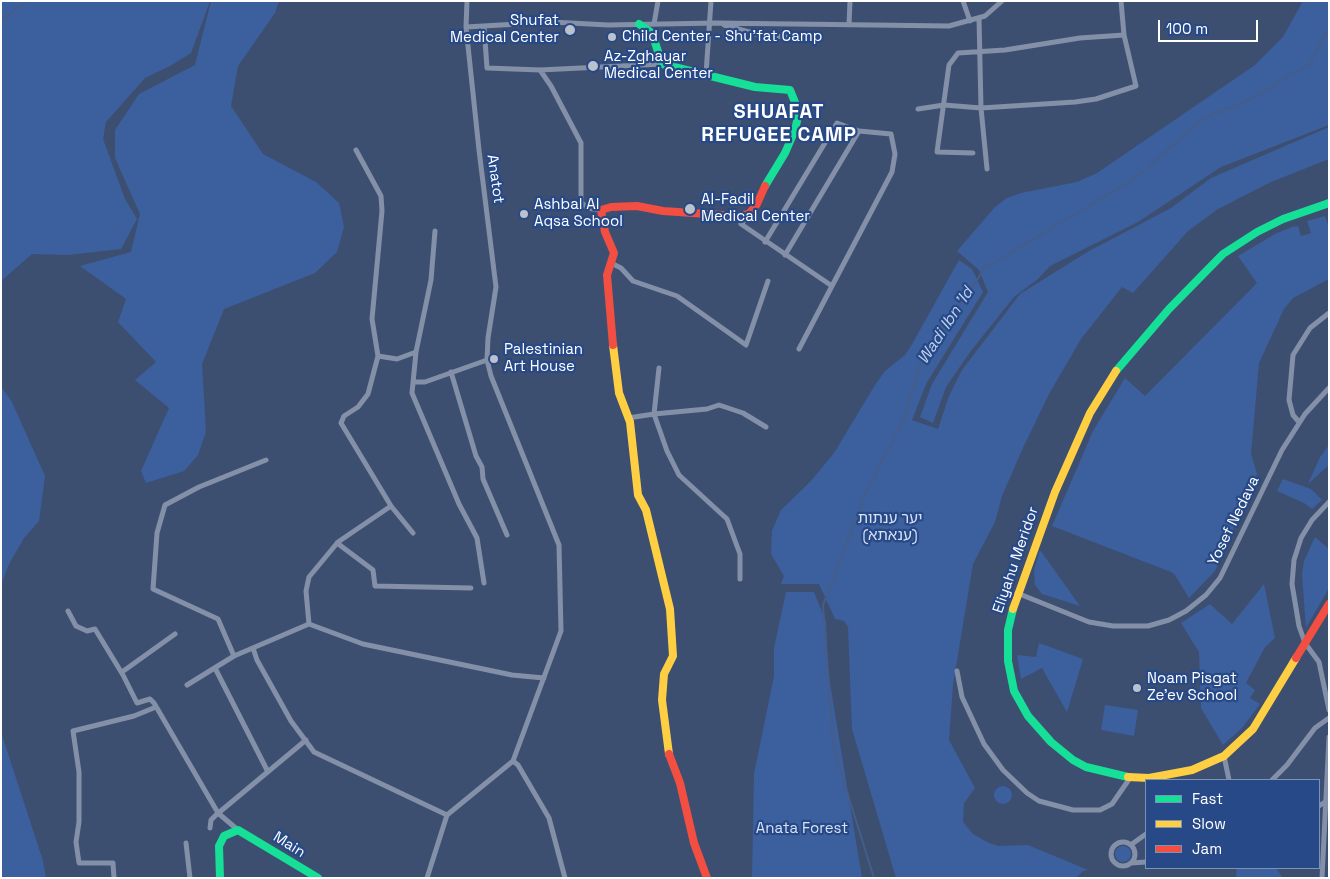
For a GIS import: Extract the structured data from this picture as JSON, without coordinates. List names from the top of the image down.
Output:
{
  "streets": {
    "street": [
      "Anatot",
      "Yosef Nedava",
      "Eliyahu Meridor",
      "Main"
    ]
  },
  "crossings": [
    ["Yosef Nedava", "Eliyahu Meridor"]
  ],
  "districts": ["SHUAFAT REFUGEE CAMP"],
  "water": ["Wadi Ibn 'Id"],
  "parks": ["יער ענתות (ענאתא)", "Anata Forest"],
  "places": [
    "Shufat Medical Center",
    "Child Center - Shu'fat Camp",
    "Az-Zghayar Medical Center",
    "Al-Fadil Medical Center",
    "Ashbal Al Aqsa School",
    "Palestinian Art House",
    "Noam Pisgat Ze'ev School"
  ],
  "legend": ["Fast", "Slow", "Jam"],
  "scale_bar": "100 m"
}
